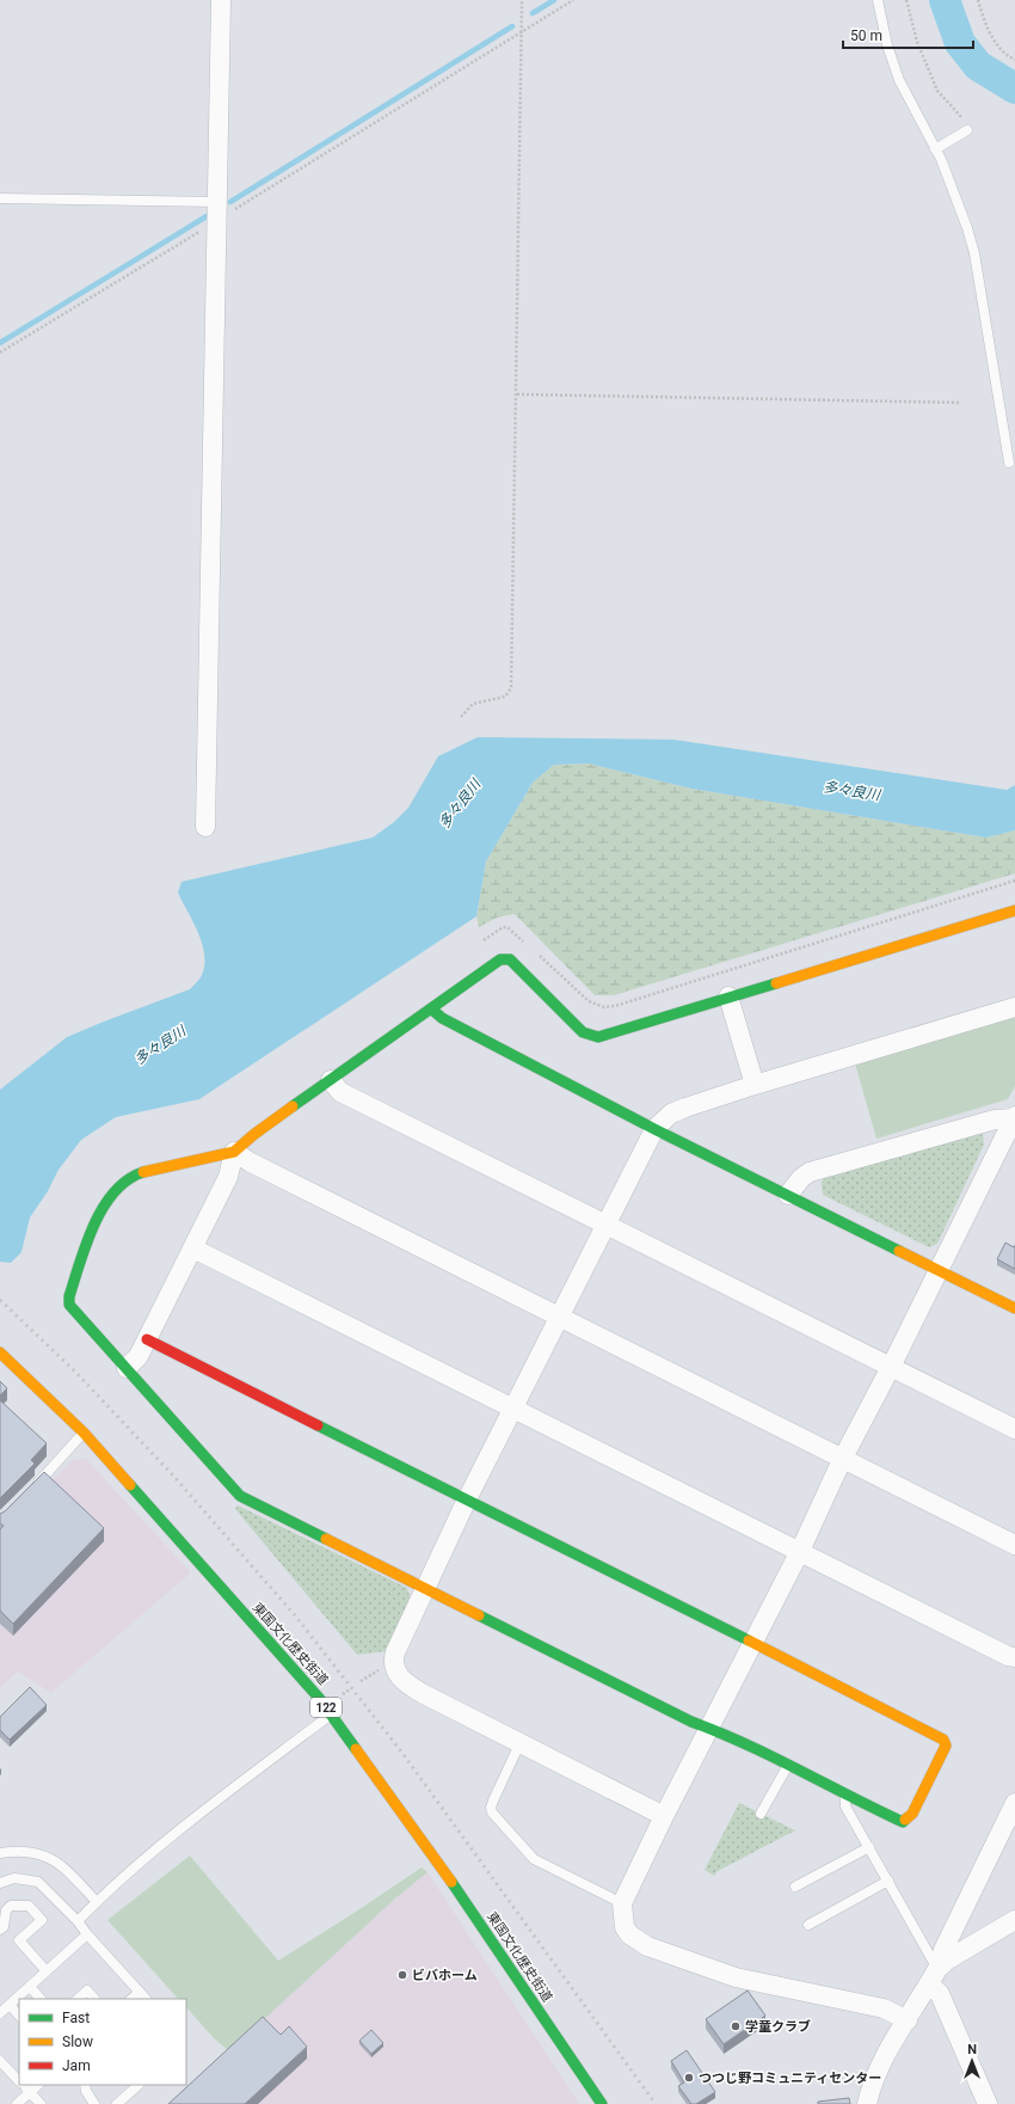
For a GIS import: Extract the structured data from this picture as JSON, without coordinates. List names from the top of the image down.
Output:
{
  "streets": {
    "main road": ["東国文化歴史街道", "122"]
  },
  "water": ["多々良川"],
  "places": ["ビバホーム", "学童クラブ", "つつじ野コミュニティセンター"],
  "legend": ["Fast", "Slow", "Jam"],
  "scale_bar": "50 m",
  "north": "top"
}
